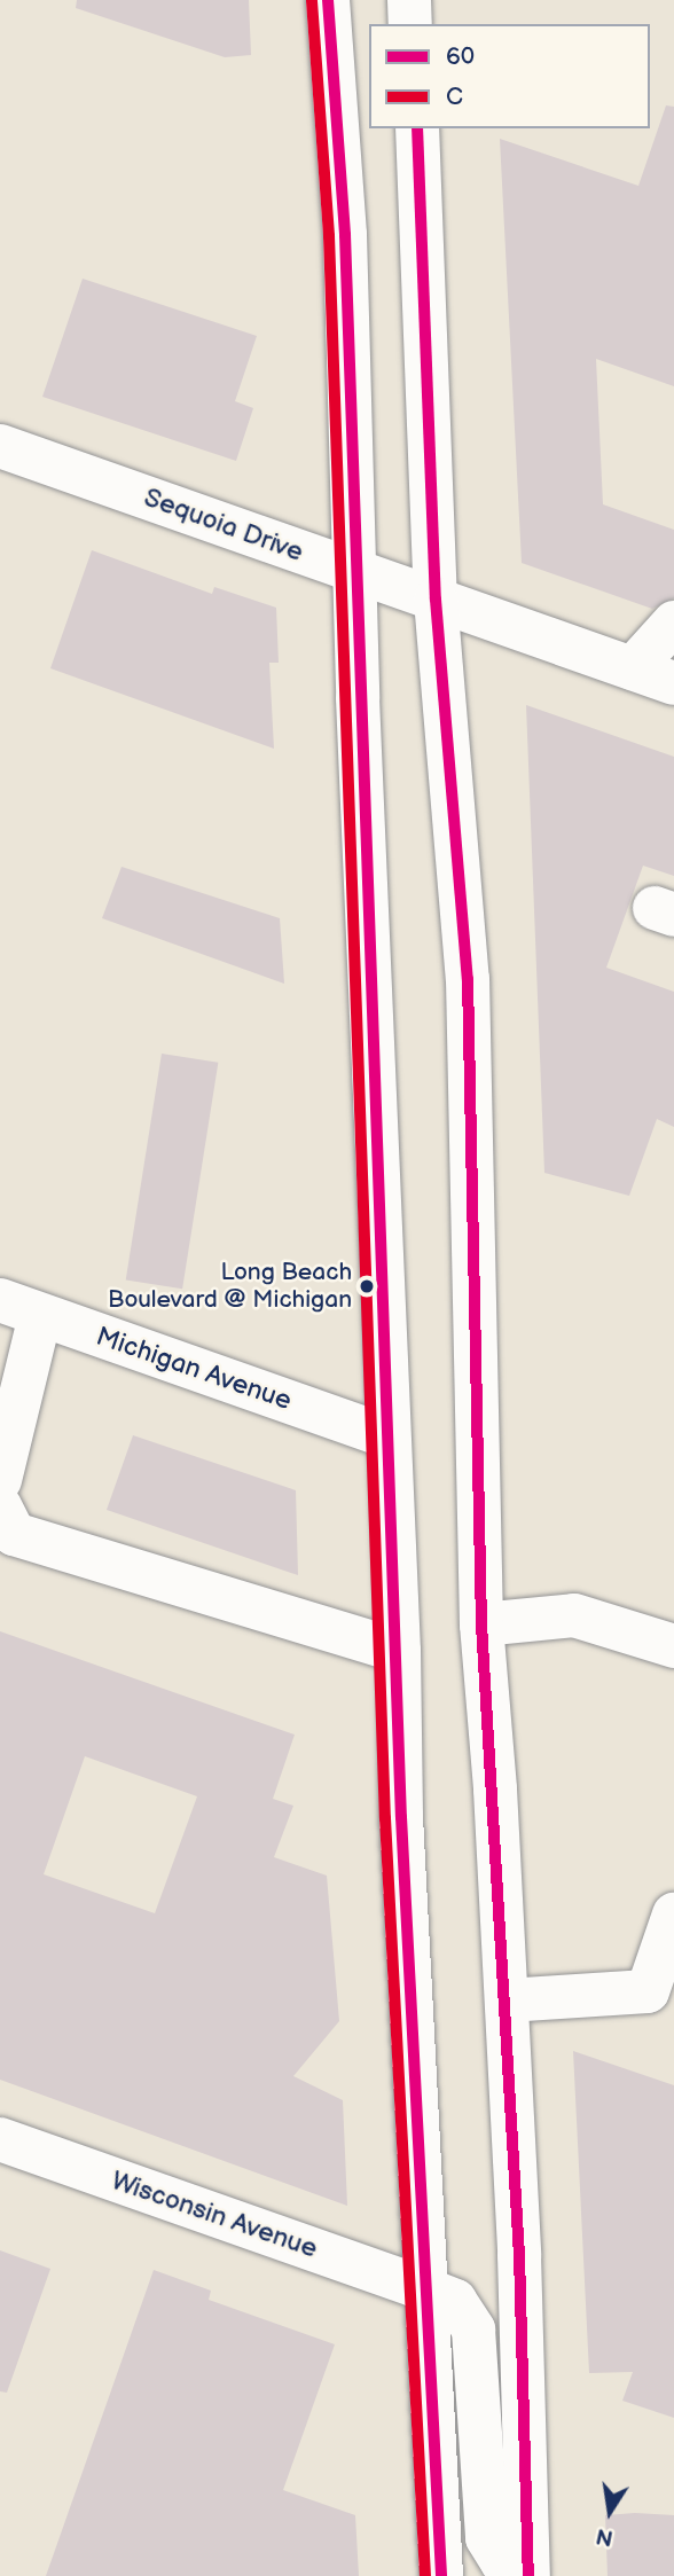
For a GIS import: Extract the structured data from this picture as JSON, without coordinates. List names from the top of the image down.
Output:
{
  "streets": {
    "main road": ["Sequoia Drive", "Michigan Avenue", "Wisconsin Avenue"]
  },
  "places": ["Long Beach Boulevard @ Michigan"],
  "lines": ["transit line 60", "transit line C"],
  "legend": ["60", "C"],
  "north": "bottom"
}
